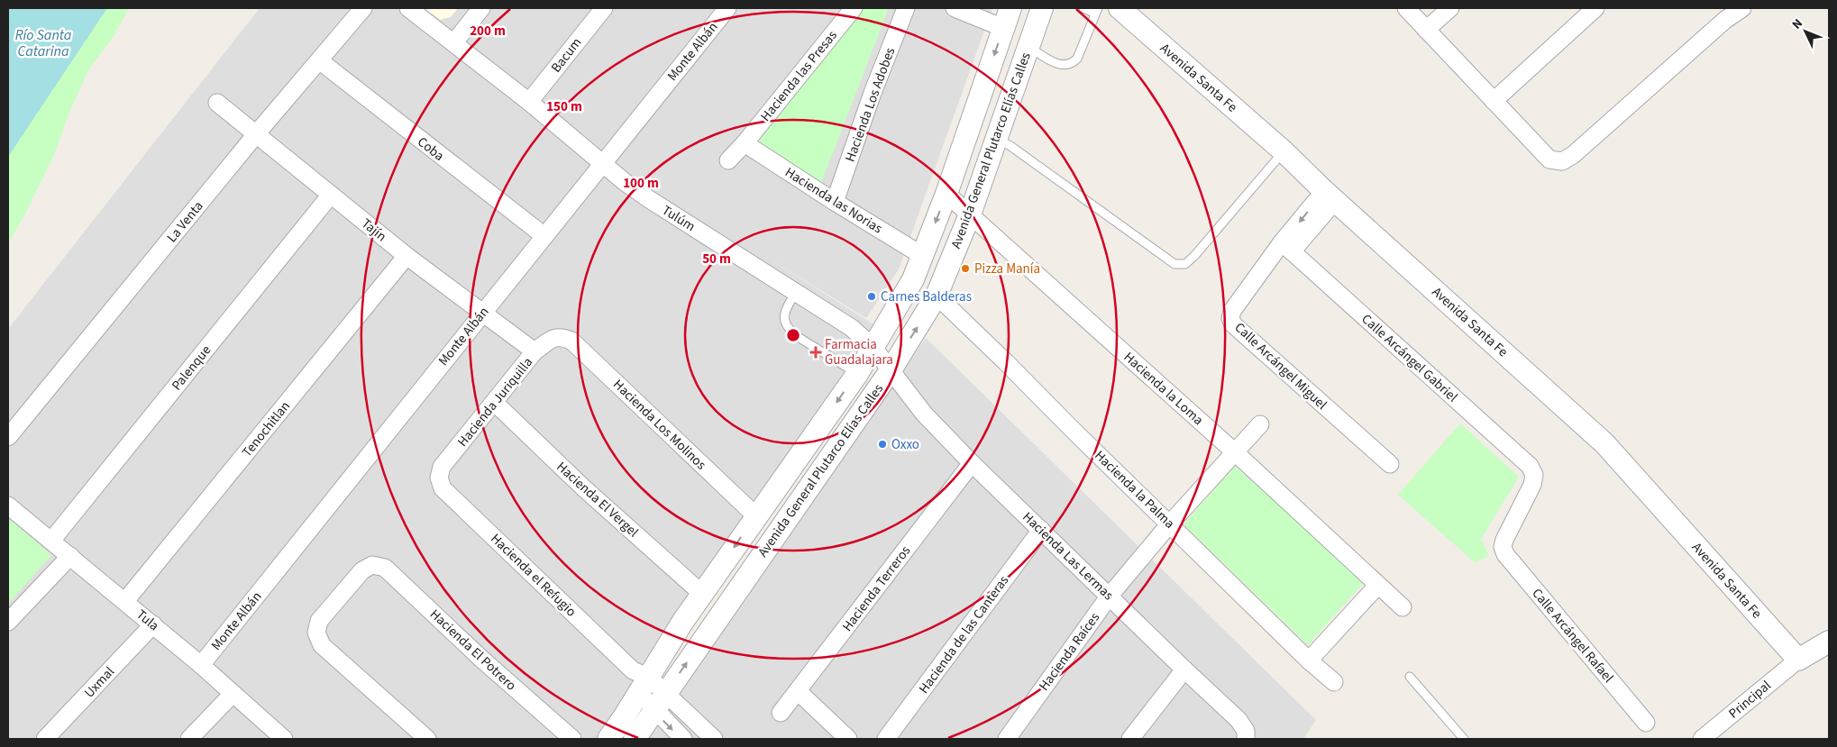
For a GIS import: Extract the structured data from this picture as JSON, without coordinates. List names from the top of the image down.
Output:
{
  "streets": {
    "street": [
      "Monte Albán",
      "Bacum",
      "Hacienda las Presas",
      "Avenida Santa Fe",
      "Hacienda Los Adobes",
      "Coba",
      "Avenida General Plutarco Elías Calles",
      "Hacienda las Norias",
      "Tulúm",
      "La Venta",
      "Tajín",
      "Calle Arcángel Gabriel",
      "Calle Arcángel Miguel",
      "Palenque",
      "Hacienda la Loma",
      "Hacienda Juriquilla",
      "Hacienda Los Molinos",
      "Tenochitlan",
      "Hacienda la Palma",
      "Hacienda El Vergel",
      "Hacienda Las Lermas",
      "Hacienda el Refugio",
      "Hacienda Terreros",
      "Tula",
      "Hacienda de las Canteras",
      "Calle Arcángel Rafael",
      "Hacienda El Potrero",
      "Hacienda Raíces",
      "Uxmal",
      "Principal"
    ]
  },
  "crossings": [
    ["Monte Albán", "Coba"],
    ["Monte Albán", "Tulúm"],
    ["Monte Albán", "Tajín"],
    ["Monte Albán", "Tula"],
    ["Bacum", "Tulúm"],
    ["Hacienda las Presas", "Hacienda las Norias"],
    ["Avenida Santa Fe", "Calle Arcángel Miguel"],
    ["Avenida Santa Fe", "Principal"],
    ["Hacienda Los Adobes", "Hacienda las Norias"],
    ["Coba", "La Venta"],
    ["Avenida General Plutarco Elías Calles", "Hacienda las Norias"],
    ["Avenida General Plutarco Elías Calles", "Tulúm"],
    ["Avenida General Plutarco Elías Calles", "Hacienda la Loma"],
    ["Avenida General Plutarco Elías Calles", "Hacienda Los Molinos"],
    ["Avenida General Plutarco Elías Calles", "Hacienda la Palma"],
    ["Avenida General Plutarco Elías Calles", "Hacienda El Vergel"],
    ["Avenida General Plutarco Elías Calles", "Hacienda Las Lermas"],
    ["Avenida General Plutarco Elías Calles", "Hacienda el Refugio"],
    ["Tulúm", "Hacienda Las Lermas"],
    ["La Venta", "Tajín"],
    ["Tajín", "Palenque"],
    ["Tajín", "Hacienda Juriquilla"],
    ["Tajín", "Tenochitlan"],
    ["Calle Arcángel Gabriel", "Calle Arcángel Miguel"],
    ["Calle Arcángel Gabriel", "Calle Arcángel Rafael"],
    ["Palenque", "Tula"],
    ["Hacienda la Loma", "Hacienda Raíces"],
    ["Hacienda Juriquilla", "Hacienda Los Molinos"],
    ["Hacienda Juriquilla", "Hacienda El Vergel"],
    ["Hacienda Juriquilla", "Hacienda el Refugio"],
    ["Tenochitlan", "Tula"],
    ["Hacienda la Palma", "Hacienda Raíces"],
    ["Hacienda Las Lermas", "Hacienda Terreros"],
    ["Hacienda Las Lermas", "Hacienda de las Canteras"],
    ["Hacienda Las Lermas", "Hacienda Raíces"],
    ["Tula", "Uxmal"]
  ],
  "water": ["Río Santa Catarina"],
  "places": {
    "other": ["Pizza Manía", "Carnes Balderas", "Oxxo"],
    "health": ["Farmacia Guadalajara"]
  },
  "north": "top left",
  "rings": [
    "200 m",
    "150 m",
    "100 m",
    "50 m"
  ]
}
